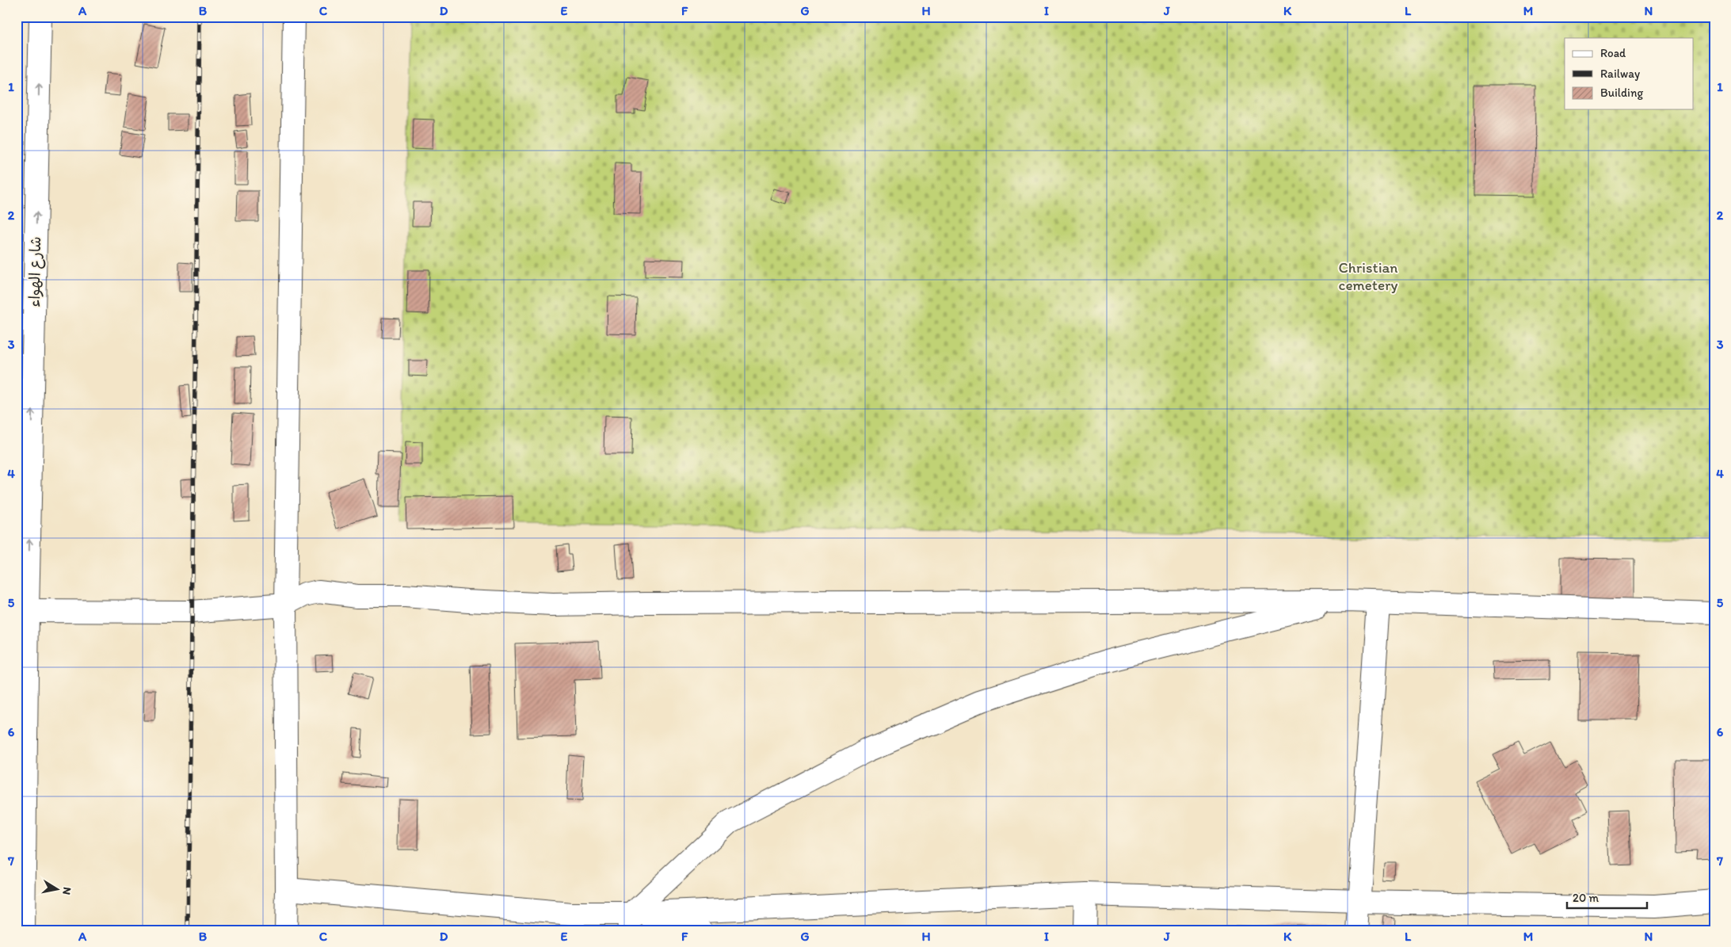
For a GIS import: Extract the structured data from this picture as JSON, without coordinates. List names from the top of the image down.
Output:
{
  "streets": {
    "main road": ["شارع الهواء"]
  },
  "one_way": ["شارع الهواء"],
  "parks": ["Christian cemetery"],
  "legend": ["Road", "Railway", "Building"],
  "scale_bar": "20 m",
  "north": "right",
  "grid": {
    "columns": [
      "A",
      "B",
      "C",
      "D",
      "E",
      "F",
      "G",
      "H",
      "I",
      "J",
      "K",
      "L",
      "M",
      "N"
    ],
    "rows": [
      "1",
      "2",
      "3",
      "4",
      "5",
      "6",
      "7"
    ]
  }
}
